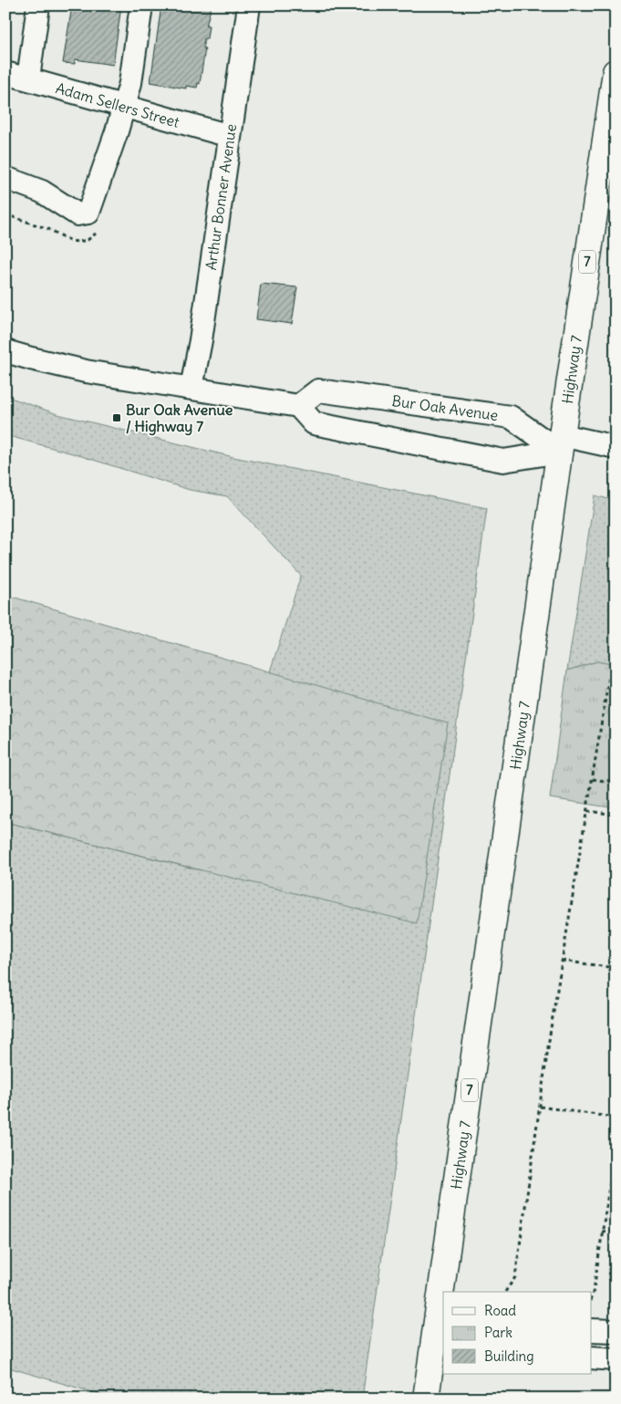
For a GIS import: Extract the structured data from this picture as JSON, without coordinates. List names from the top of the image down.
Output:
{
  "streets": {
    "main road": ["7", "Highway 7"],
    "street": ["Adam Sellers Street", "Arthur Bonner Avenue", "Bur Oak Avenue"]
  },
  "crossings": [
    ["Adam Sellers Street", "Arthur Bonner Avenue"],
    ["Highway 7", "Bur Oak Avenue"]
  ],
  "places": {
    "transit": ["Bur Oak Avenue / Highway 7"]
  },
  "legend": ["Road", "Park", "Building"]
}
